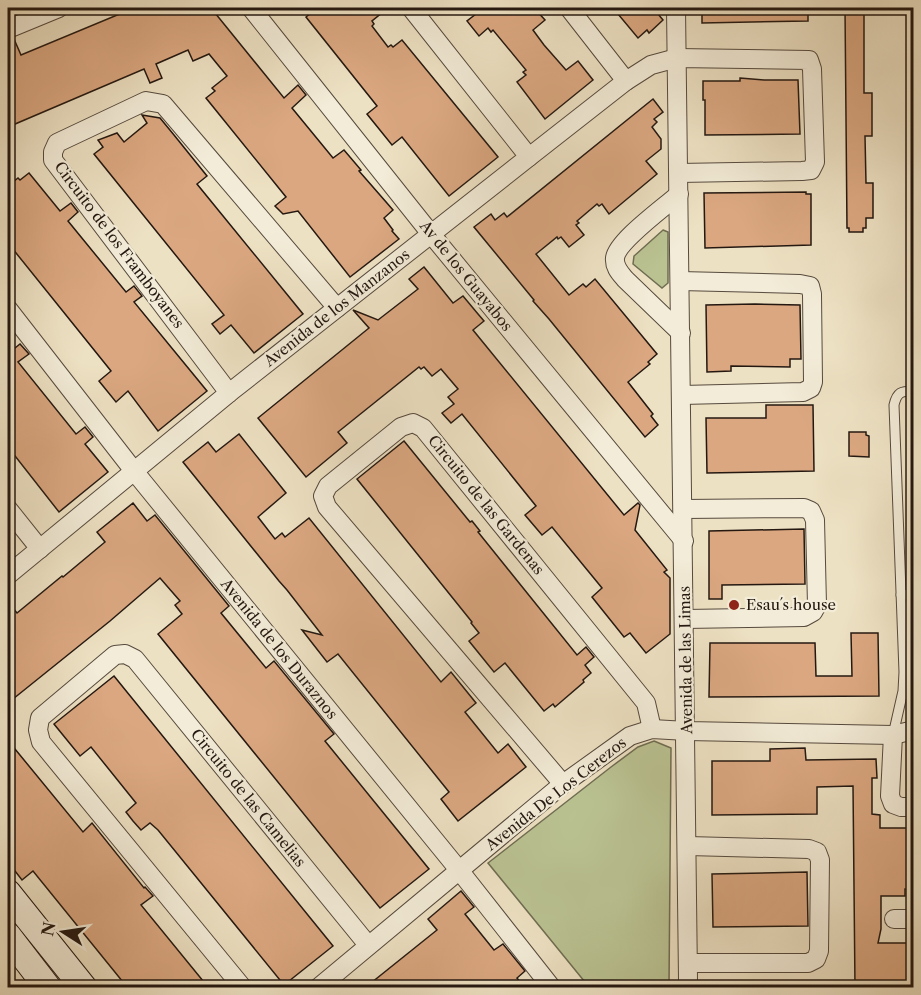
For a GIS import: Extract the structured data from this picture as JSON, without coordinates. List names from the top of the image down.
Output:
{
  "streets": {
    "street": [
      "Circuito de los Framboyanes",
      "Av de los Guayabos",
      "Avenida de los Manzanos",
      "Circuito de las Gardenas",
      "Avenida de los Duraznos",
      "Avenida de las Limas",
      "Avenida De Los Cerezos",
      "Circuito de las Camelias"
    ]
  },
  "crossings": [
    ["Circuito de los Framboyanes", "Avenida de los Manzanos"],
    ["Av de los Guayabos", "Avenida de los Manzanos"],
    ["Av de los Guayabos", "Avenida de las Limas"],
    ["Avenida de los Manzanos", "Avenida de los Duraznos"],
    ["Avenida de los Manzanos", "Avenida de las Limas"],
    ["Circuito de las Gardenas", "Avenida De Los Cerezos"],
    ["Avenida de los Duraznos", "Avenida De Los Cerezos"],
    ["Avenida de las Limas", "Avenida De Los Cerezos"],
    ["Avenida De Los Cerezos", "Circuito de las Camelias"]
  ],
  "places": ["Esau´s house"],
  "north": "left"
}
